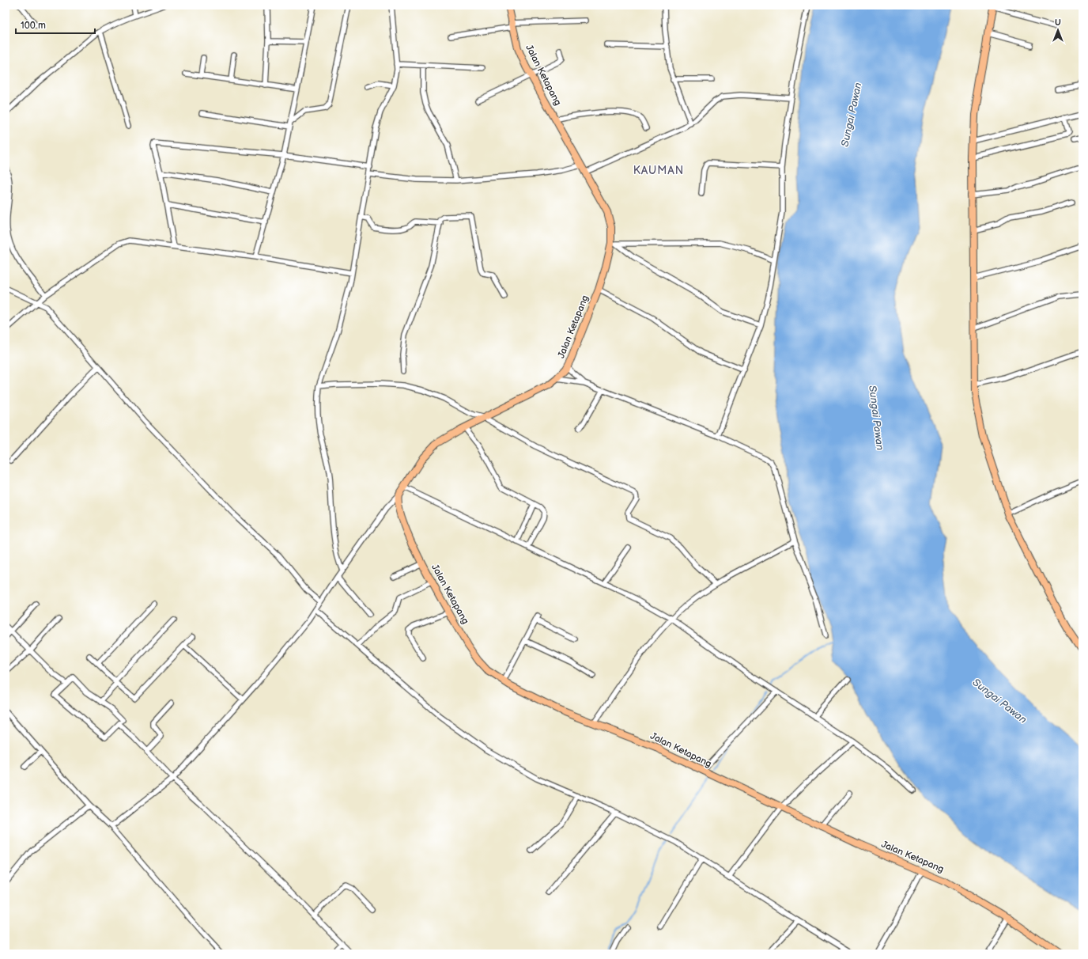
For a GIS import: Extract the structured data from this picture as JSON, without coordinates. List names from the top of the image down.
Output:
{
  "streets": {
    "main road": ["Jalan Ketapang"]
  },
  "districts": ["KAUMAN"],
  "water": ["Sungai Pawan"],
  "scale_bar": "100 m",
  "north": "top"
}
